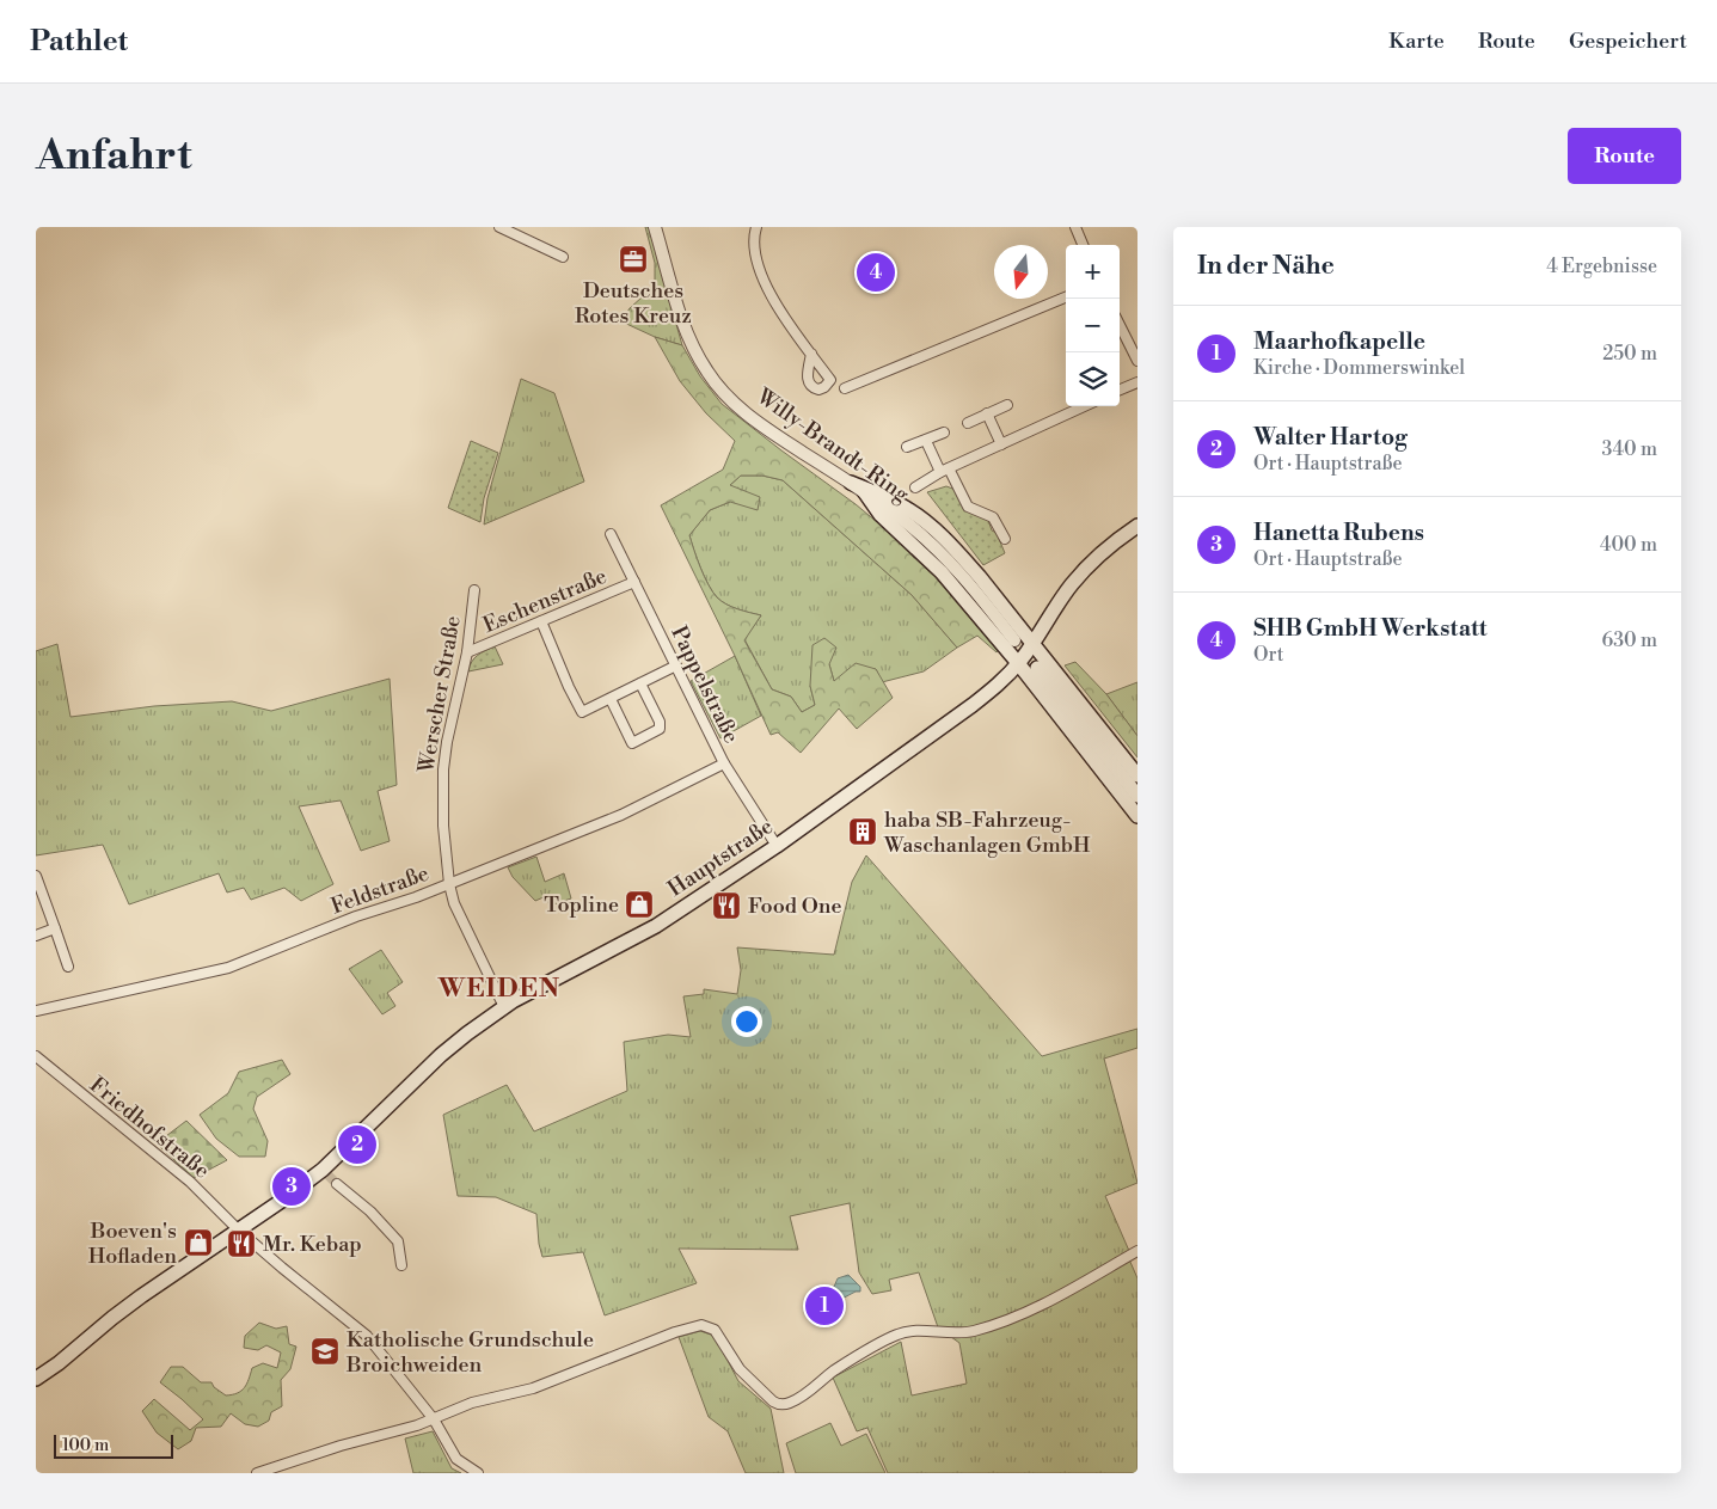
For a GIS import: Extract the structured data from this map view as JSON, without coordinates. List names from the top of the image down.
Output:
{
  "streets": {
    "main road": ["Hauptstraße"],
    "street": [
      "Willy-Brandt-Ring",
      "Eschenstraße",
      "Pappelstraße",
      "Werscher Straße",
      "Feldstraße",
      "Friedhofstraße"
    ]
  },
  "crossings": [
    ["Eschenstraße", "Pappelstraße"],
    ["Eschenstraße", "Werscher Straße"],
    ["Pappelstraße", "Hauptstraße"],
    ["Pappelstraße", "Feldstraße"],
    ["Werscher Straße", "Hauptstraße"],
    ["Werscher Straße", "Feldstraße"],
    ["Hauptstraße", "Friedhofstraße"]
  ],
  "districts": ["WEIDEN"],
  "places": {
    "office": ["Deutsches Rotes Kreuz"],
    "building": ["haba SB-Fahrzeug- Waschanlagen GmbH"],
    "shop": ["Topline", "Boeven's Hofladen"],
    "restaurant": ["Food One", "Mr. Kebap"],
    "school or university": ["Katholische Grundschule Broichweiden"]
  },
  "scale_bar": "100 m",
  "north": "bottom",
  "page": {
    "header": "Pathlet",
    "nav": ["Karte", "Route", "Gespeichert"],
    "buttons": "Route",
    "title": "Anfahrt",
    "heading": ["In der Nähe", "4 Ergebnisse"],
    "map_buttons": ["+", "−"],
    "pins": [
      "4",
      "2",
      "3",
      "1"
    ],
    "list": [
      {
        "mark": "1",
        "name": "Maarhofkapelle",
        "note": "Kirche · Dommerswinkel",
        "value": "250 m"
      },
      {
        "mark": "2",
        "name": "Walter Hartog",
        "note": "Ort · Hauptstraße",
        "value": "340 m"
      },
      {
        "mark": "3",
        "name": "Hanetta Rubens",
        "note": "Ort · Hauptstraße",
        "value": "400 m"
      },
      {
        "mark": "4",
        "name": "SHB GmbH Werkstatt",
        "note": "Ort",
        "value": "630 m"
      }
    ],
    "scale": "100 m"
  }
}
